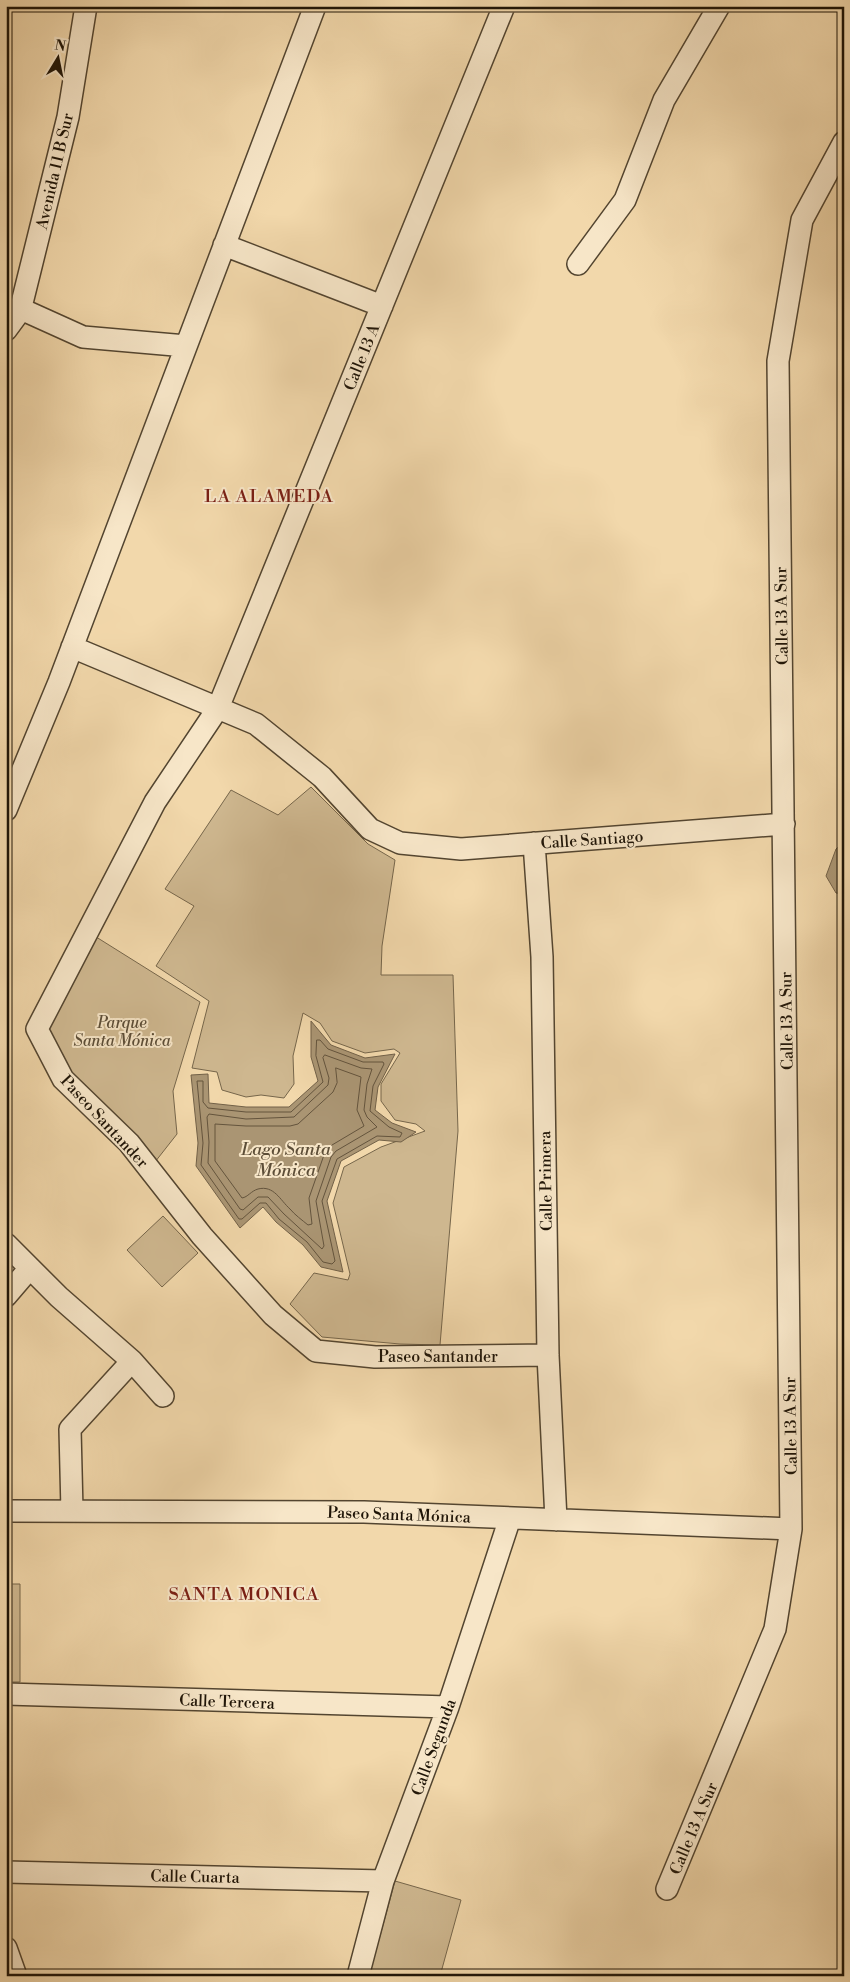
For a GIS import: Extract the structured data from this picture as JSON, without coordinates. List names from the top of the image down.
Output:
{
  "streets": {
    "street": [
      "Avenida 11 B Sur",
      "Calle 13 A",
      "Calle 13 A Sur",
      "Calle Santiago",
      "Paseo Santander",
      "Calle Primera",
      "Paseo Santa Mónica",
      "Calle Tercera",
      "Calle Segunda",
      "Calle Cuarta"
    ]
  },
  "crossings": [
    ["Calle 13 A", "Calle Santiago"],
    ["Calle 13 A", "Paseo Santander"],
    ["Calle 13 A Sur", "Calle Santiago"],
    ["Calle 13 A Sur", "Paseo Santa Mónica"],
    ["Calle Santiago", "Paseo Santander"],
    ["Calle Santiago", "Calle Primera"],
    ["Paseo Santander", "Calle Primera"],
    ["Calle Primera", "Paseo Santa Mónica"],
    ["Paseo Santa Mónica", "Calle Segunda"],
    ["Calle Tercera", "Calle Segunda"],
    ["Calle Segunda", "Calle Cuarta"]
  ],
  "districts": ["LA ALAMEDA", "SANTA MONICA"],
  "water": ["Lago Santa Mónica"],
  "parks": ["Parque Santa Mónica"],
  "north": "top"
}
